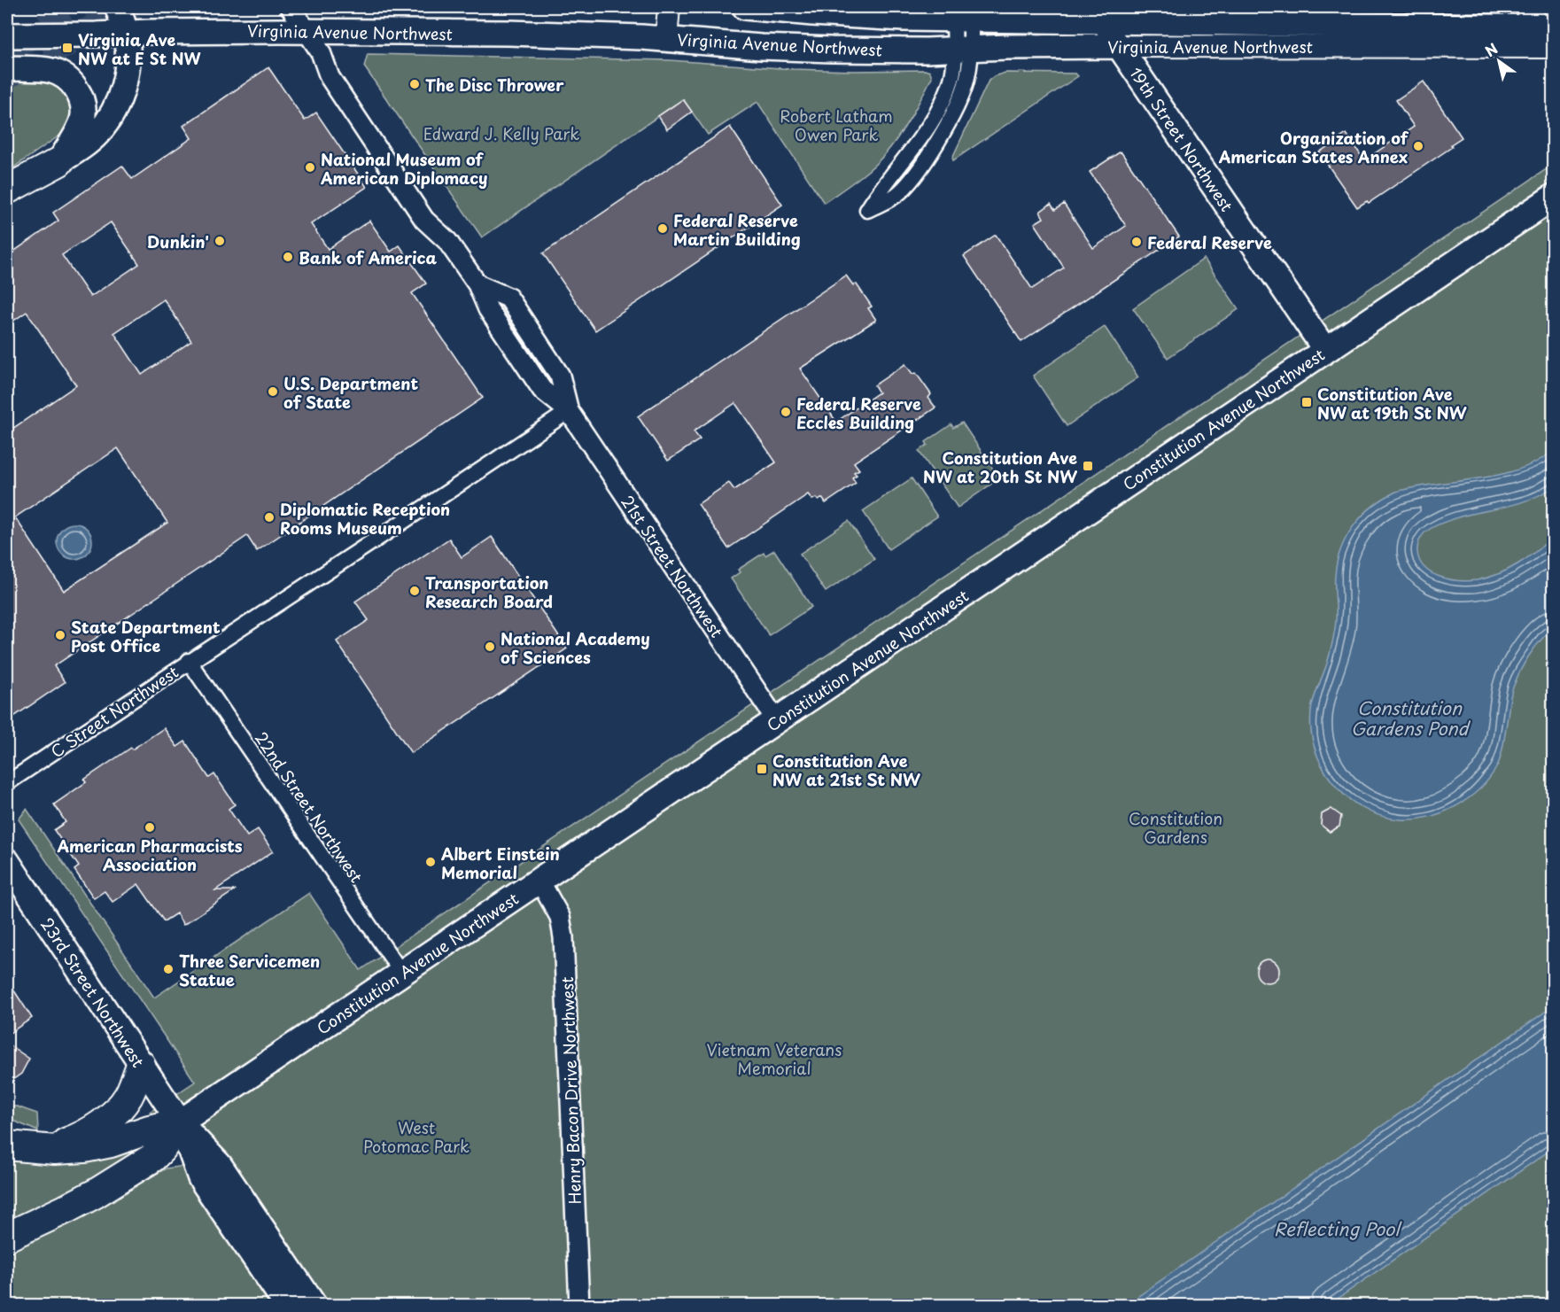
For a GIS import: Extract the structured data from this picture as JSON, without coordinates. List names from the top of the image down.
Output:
{
  "streets": {
    "highway": ["Constitution Avenue Northwest"],
    "main road": ["Virginia Avenue Northwest", "19th Street Northwest", "23rd Street Northwest"],
    "street": [
      "21st Street Northwest",
      "C Street Northwest",
      "22nd Street Northwest",
      "Henry Bacon Drive Northwest"
    ]
  },
  "crossings": [
    ["Virginia Avenue Northwest", "19th Street Northwest"],
    ["Virginia Avenue Northwest", "21st Street Northwest"],
    ["19th Street Northwest", "Constitution Avenue Northwest"],
    ["Constitution Avenue Northwest", "21st Street Northwest"],
    ["Constitution Avenue Northwest", "22nd Street Northwest"],
    ["Constitution Avenue Northwest", "23rd Street Northwest"],
    ["Constitution Avenue Northwest", "Henry Bacon Drive Northwest"],
    ["21st Street Northwest", "C Street Northwest"],
    ["C Street Northwest", "22nd Street Northwest"]
  ],
  "water": ["Constitution Gardens Pond", "Reflecting Pool"],
  "parks": [
    "Robert Latham Owen Park",
    "Edward J. Kelly Park",
    "Constitution Gardens",
    "Vietnam Veterans Memorial",
    "West Potomac Park"
  ],
  "places": {
    "transit": [
      "Virginia Ave NW at E St NW",
      "Constitution Ave NW at 19th St NW",
      "Constitution Ave NW at 20th St NW",
      "Constitution Ave NW at 21st St NW"
    ],
    "other": [
      "The Disc Thrower",
      "Organization of American States Annex",
      "National Museum of American Diplomacy",
      "Federal Reserve Martin Building",
      "Dunkin'",
      "Federal Reserve",
      "Bank of America",
      "U.S. Department of State",
      "Federal Reserve Eccles Building",
      "Diplomatic Reception Rooms Museum",
      "Transportation Research Board",
      "State Department Post Office",
      "National Academy of Sciences",
      "American Pharmacists Association",
      "Albert Einstein Memorial",
      "Three Servicemen Statue"
    ]
  },
  "north": "top left"
}
